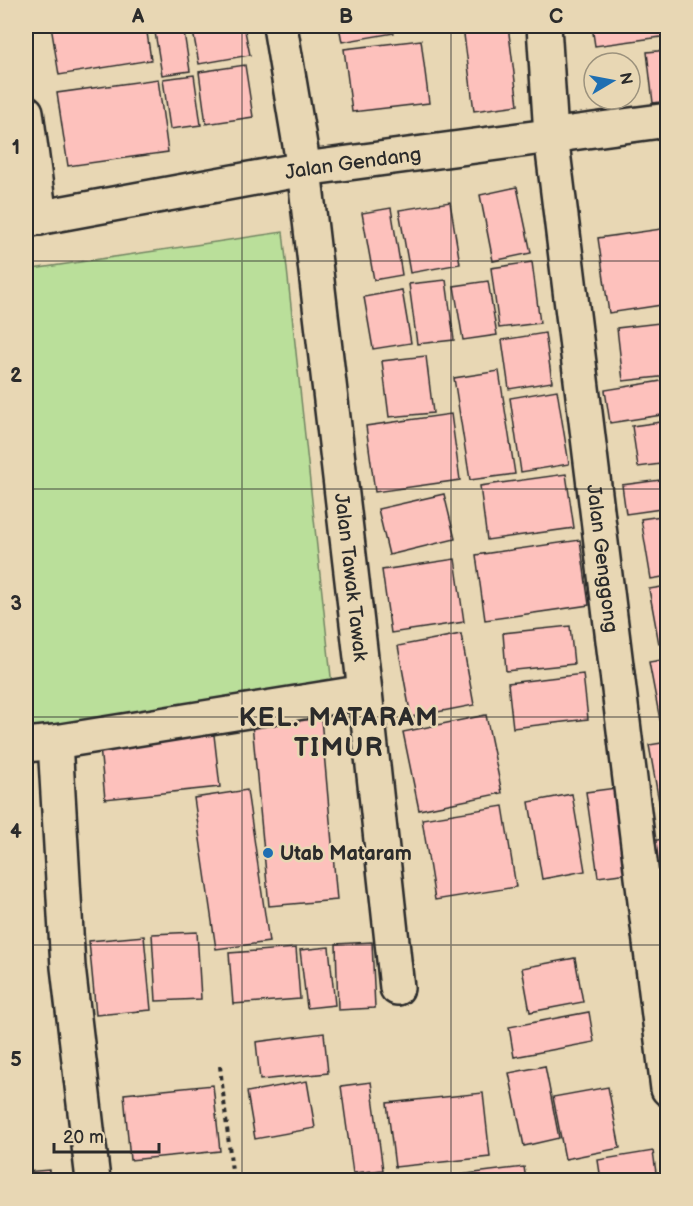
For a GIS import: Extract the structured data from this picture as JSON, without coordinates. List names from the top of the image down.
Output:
{
  "streets": {
    "street": ["Jalan Gendang", "Jalan Genggong", "Jalan Tawak Tawak"]
  },
  "crossings": [
    ["Jalan Gendang", "Jalan Genggong"],
    ["Jalan Gendang", "Jalan Tawak Tawak"]
  ],
  "districts": ["KEL. MATARAM TIMUR"],
  "places": ["Utab Mataram"],
  "scale_bar": "20 m",
  "north": "right",
  "grid": {
    "columns": ["A", "B", "C"],
    "rows": [
      "1",
      "2",
      "3",
      "4",
      "5"
    ]
  }
}
